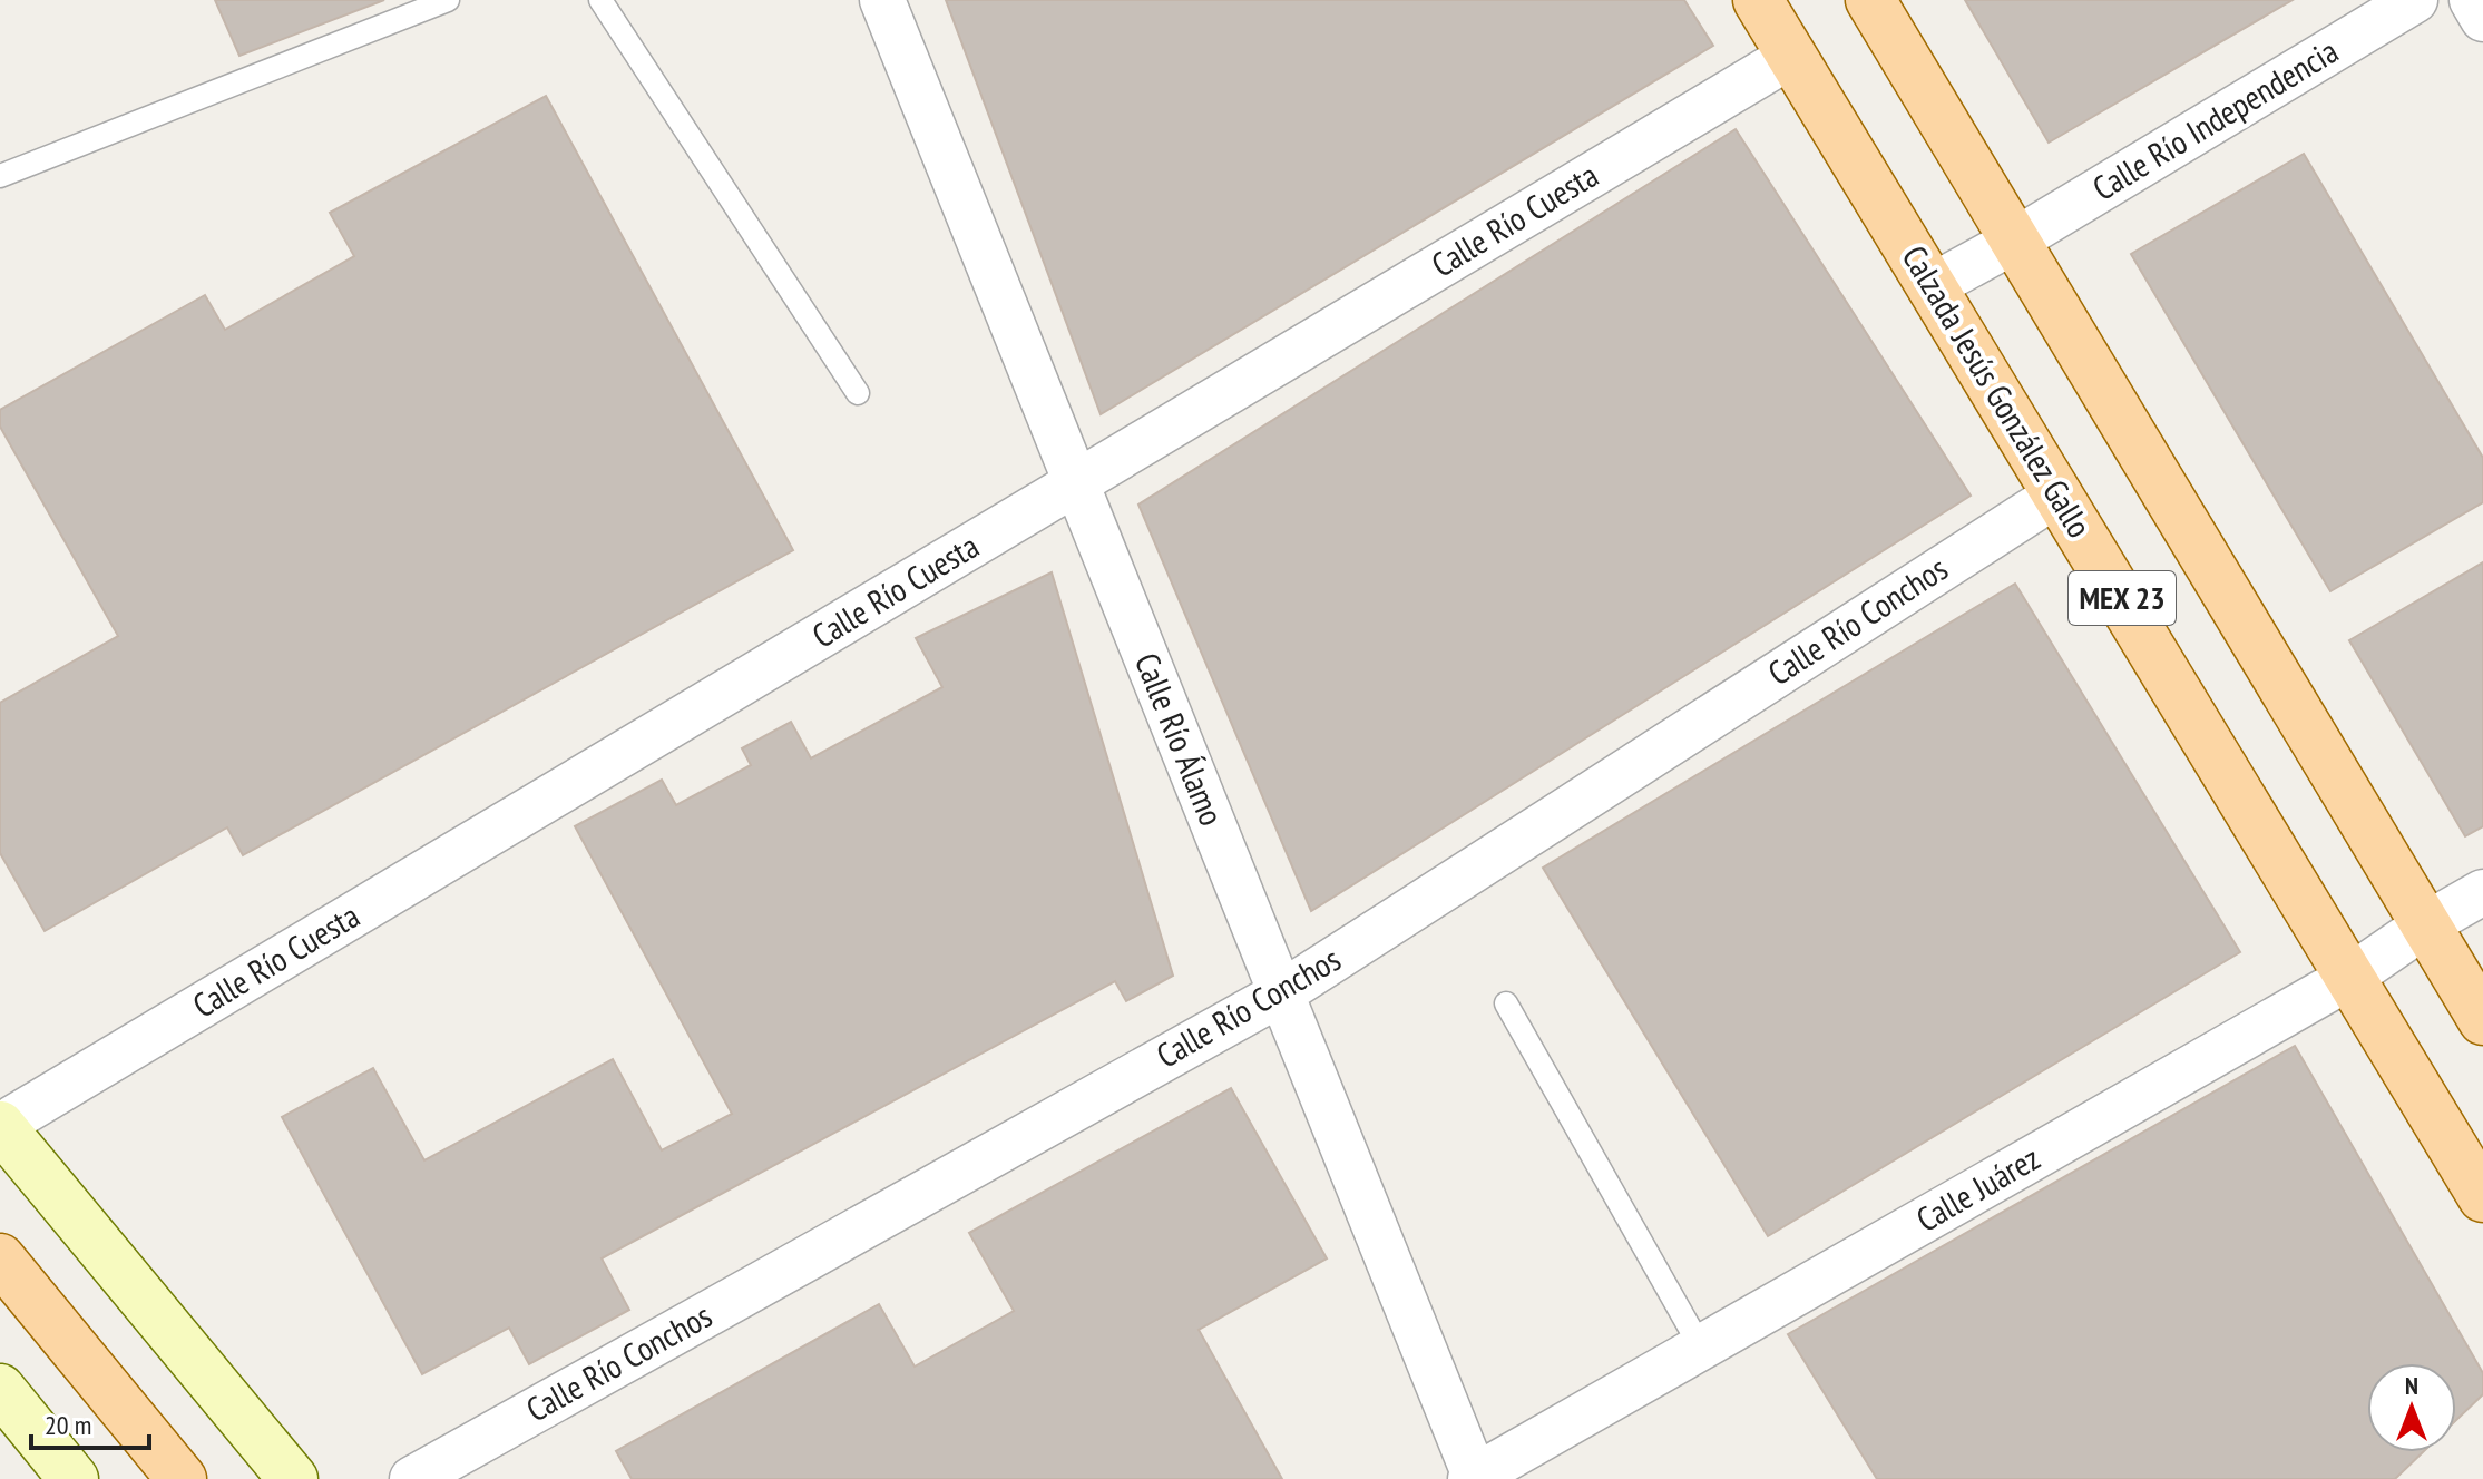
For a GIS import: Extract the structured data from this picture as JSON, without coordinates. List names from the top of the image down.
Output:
{
  "streets": {
    "main road": ["Calzada Jesús González Gallo", "MEX 23"],
    "street": [
      "Calle Río Independencia",
      "Calle Río Cuesta",
      "Calle Río Conchos",
      "Calle Río Álamo",
      "Calle Juárez"
    ]
  },
  "crossings": [
    ["Calle Río Independencia", "Calzada Jesús González Gallo"],
    ["Calle Río Independencia", "MEX 23"],
    ["Calle Río Cuesta", "Calzada Jesús González Gallo"],
    ["Calle Río Cuesta", "Calle Río Álamo"],
    ["Calzada Jesús González Gallo", "Calle Río Conchos"],
    ["Calzada Jesús González Gallo", "Calle Juárez"],
    ["MEX 23", "Calle Juárez"],
    ["Calle Río Conchos", "Calle Río Álamo"],
    ["Calle Río Álamo", "Calle Juárez"]
  ],
  "scale_bar": "20 m",
  "north": "top"
}
